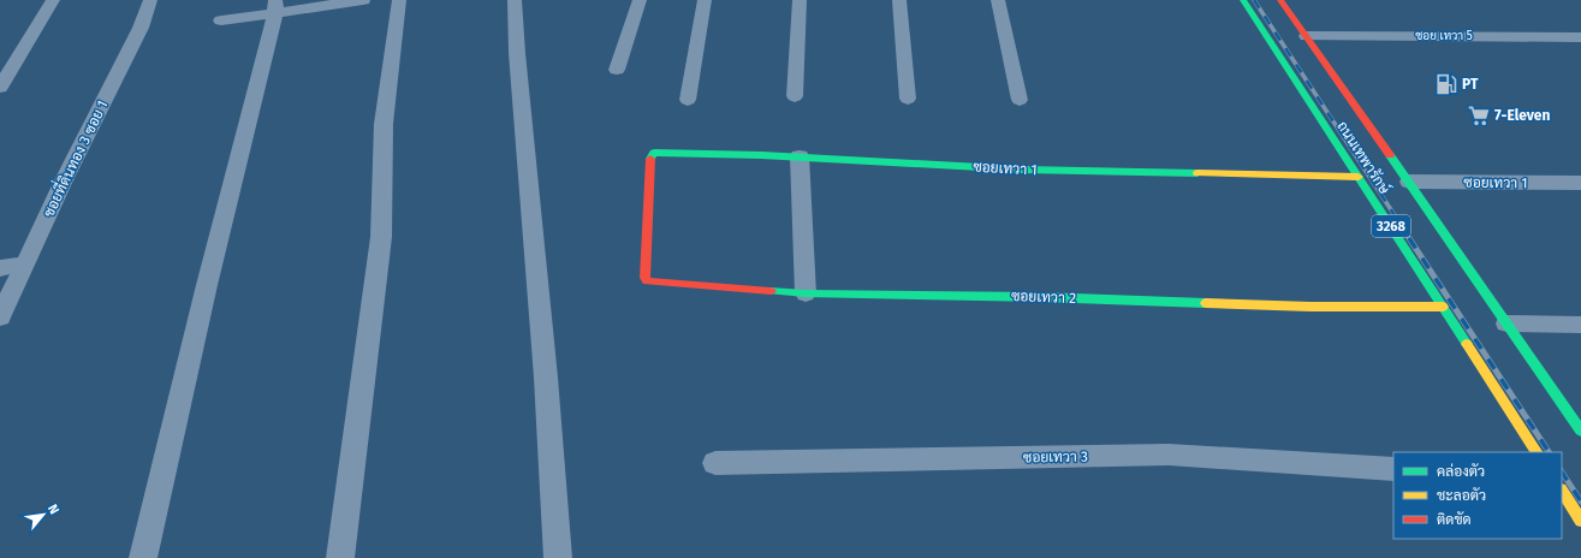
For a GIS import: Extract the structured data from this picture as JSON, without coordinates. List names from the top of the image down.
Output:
{
  "streets": {
    "street": [
      "ซอย เทวา 5",
      "ถนนเทพารักษ์",
      "ซอยที่ดินทอง 3 ซอย 1",
      "ซอยเทวา 1",
      "3268",
      "ซอยเทวา 2",
      "ซอยเทวา 3"
    ]
  },
  "crossings": [
    ["ซอย เทวา 5", "ถนนเทพารักษ์"],
    ["ถนนเทพารักษ์", "ซอยเทวา 1"],
    ["ถนนเทพารักษ์", "ซอยเทวา 2"],
    ["ซอยเทวา 1", "ซอยเทวา 2"]
  ],
  "places": {
    "fuel station": ["PT"],
    "supermarket": ["7-Eleven"]
  },
  "legend": ["คล่องตัว", "ชะลอตัว", "ติดขัด"],
  "north": "top right"
}
